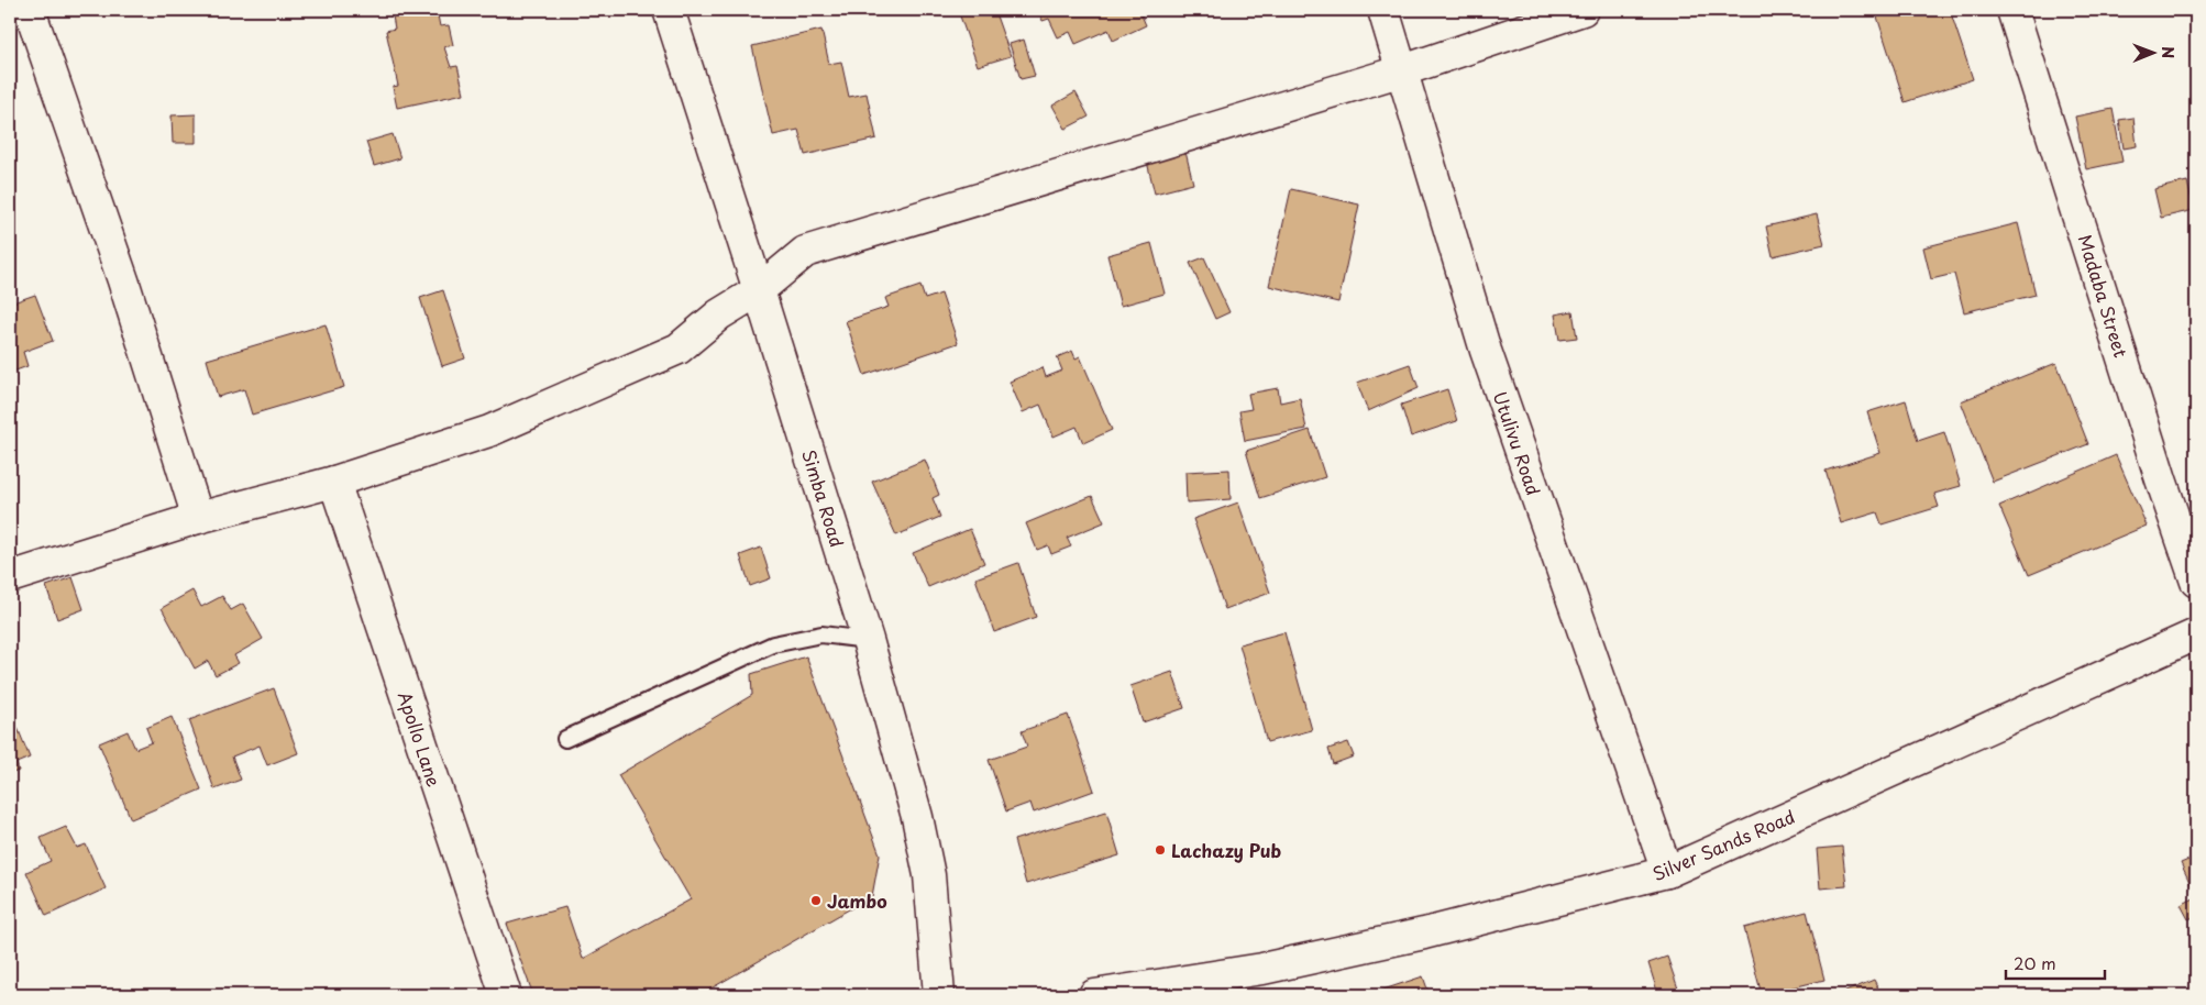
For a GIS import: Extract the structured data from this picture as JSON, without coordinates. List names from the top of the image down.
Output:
{
  "streets": {
    "street": [
      "Madaba Street",
      "Utulivu Road",
      "Simba Road",
      "Apollo Lane",
      "Silver Sands Road"
    ]
  },
  "crossings": [
    ["Utulivu Road", "Silver Sands Road"]
  ],
  "places": ["Lachazy Pub", "Jambo"],
  "scale_bar": "20 m",
  "north": "right"
}
